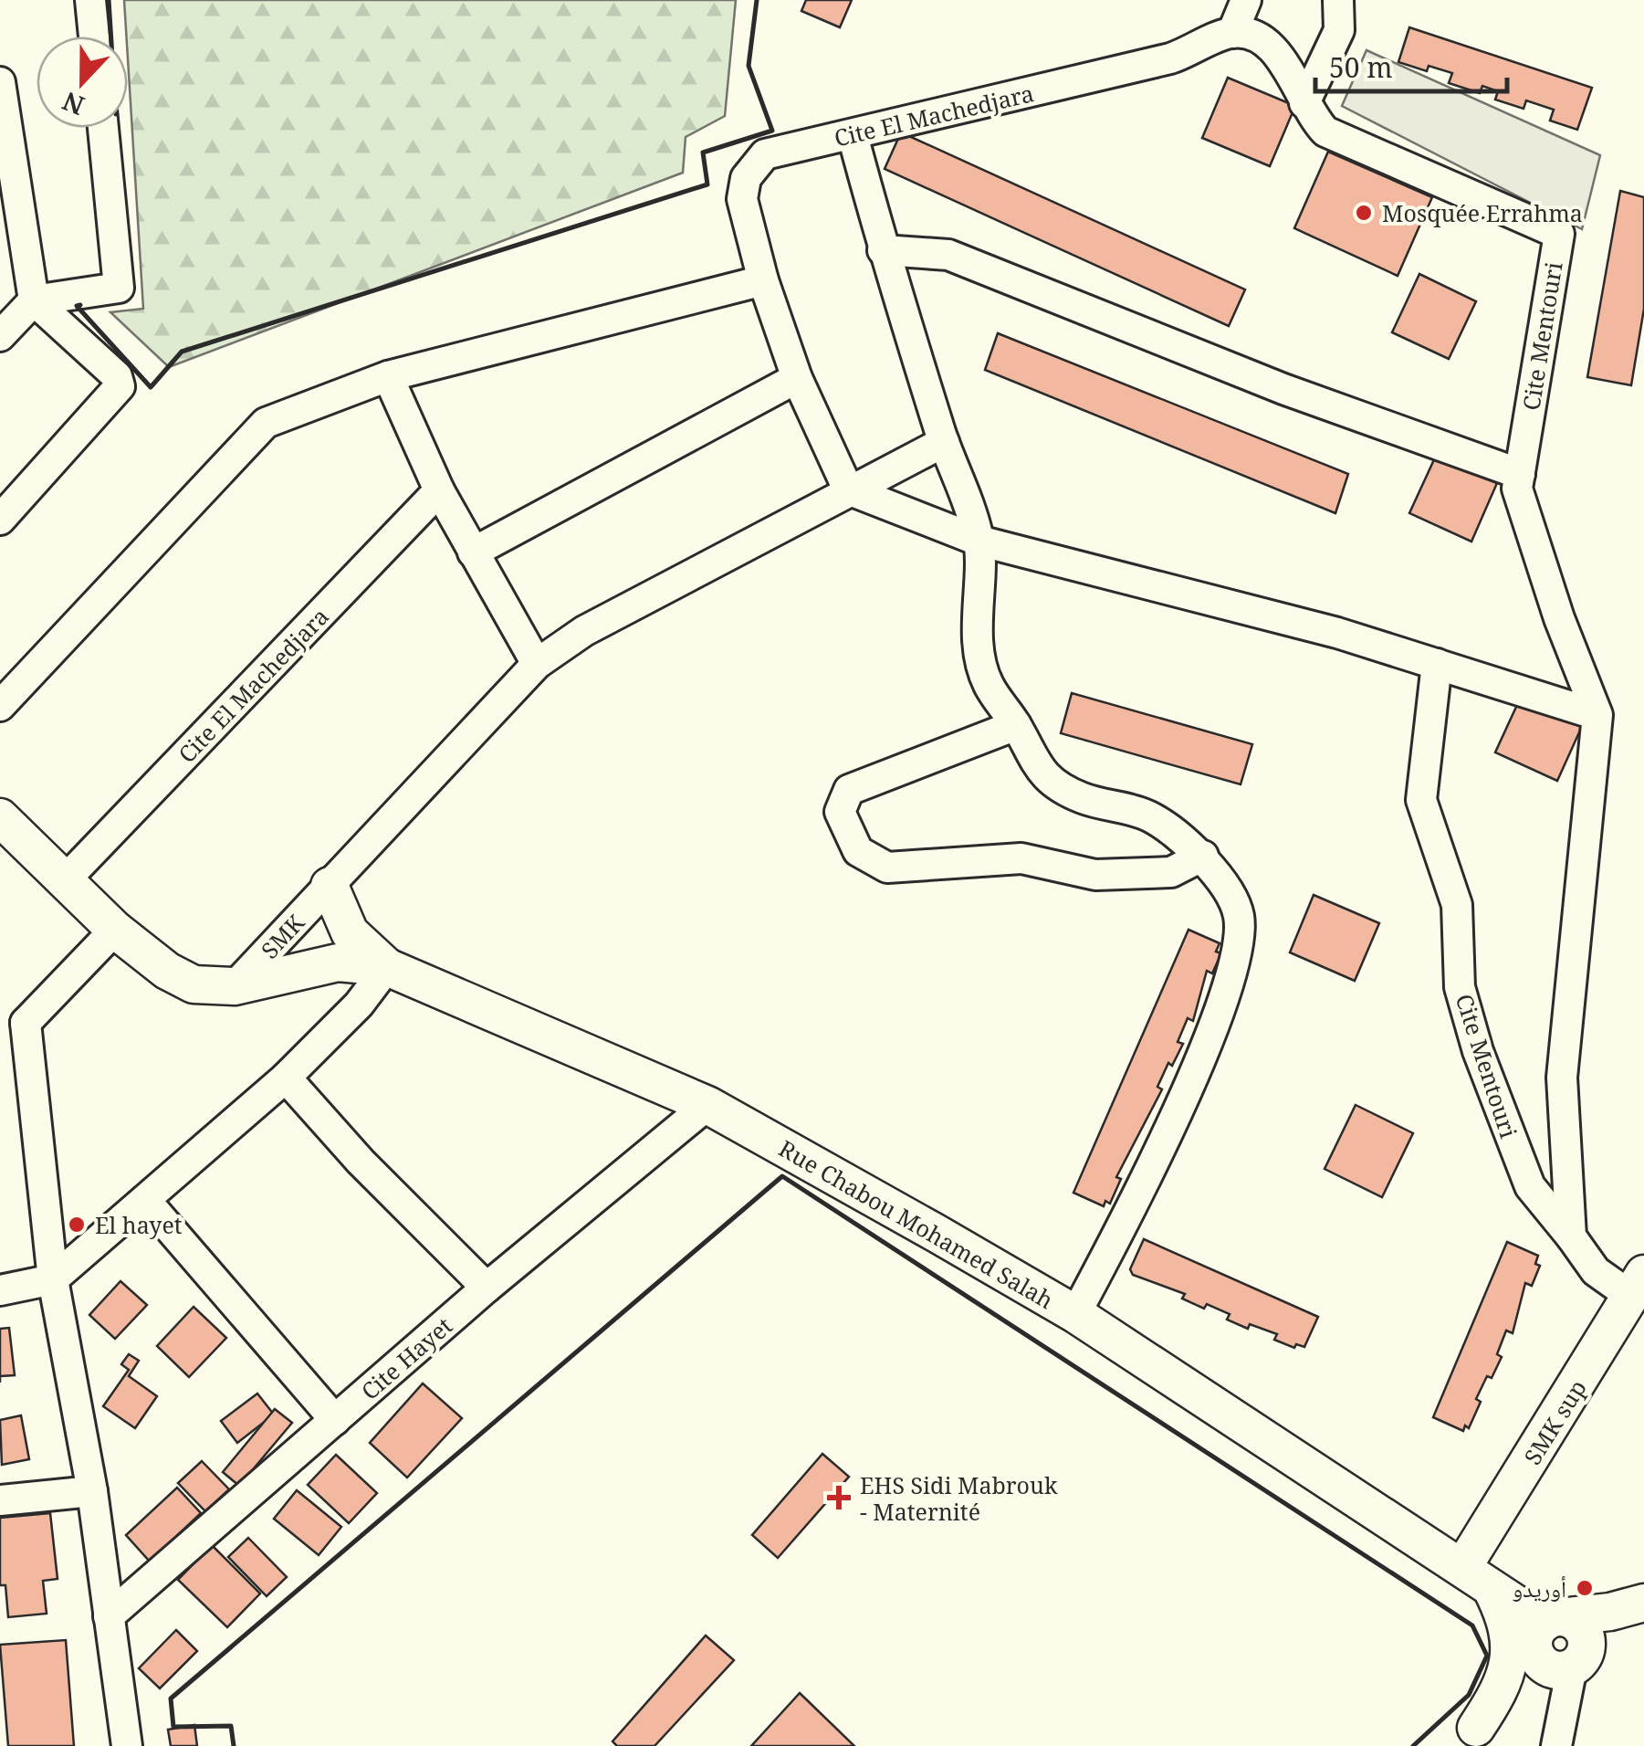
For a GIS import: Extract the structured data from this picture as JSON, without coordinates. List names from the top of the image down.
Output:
{
  "streets": {
    "main road": ["Rue Chabou Mohamed Salah", "SMK sup"],
    "street": [
      "Cite El Machedjara",
      "Cite Mentouri",
      "SMK",
      "Cite Hayet"
    ]
  },
  "crossings": [
    ["Cite El Machedjara", "Cite Mentouri"],
    ["Cite El Machedjara", "Rue Chabou Mohamed Salah"],
    ["Cite Mentouri", "SMK sup"],
    ["SMK", "Rue Chabou Mohamed Salah"],
    ["Rue Chabou Mohamed Salah", "Cite Hayet"],
    ["Rue Chabou Mohamed Salah", "SMK sup"]
  ],
  "places": {
    "other": ["Mosquée Errahma", "El hayet", "أوريدو"],
    "health": ["EHS Sidi Mabrouk - Maternité"]
  },
  "scale_bar": "50 m",
  "north": "bottom"
}
